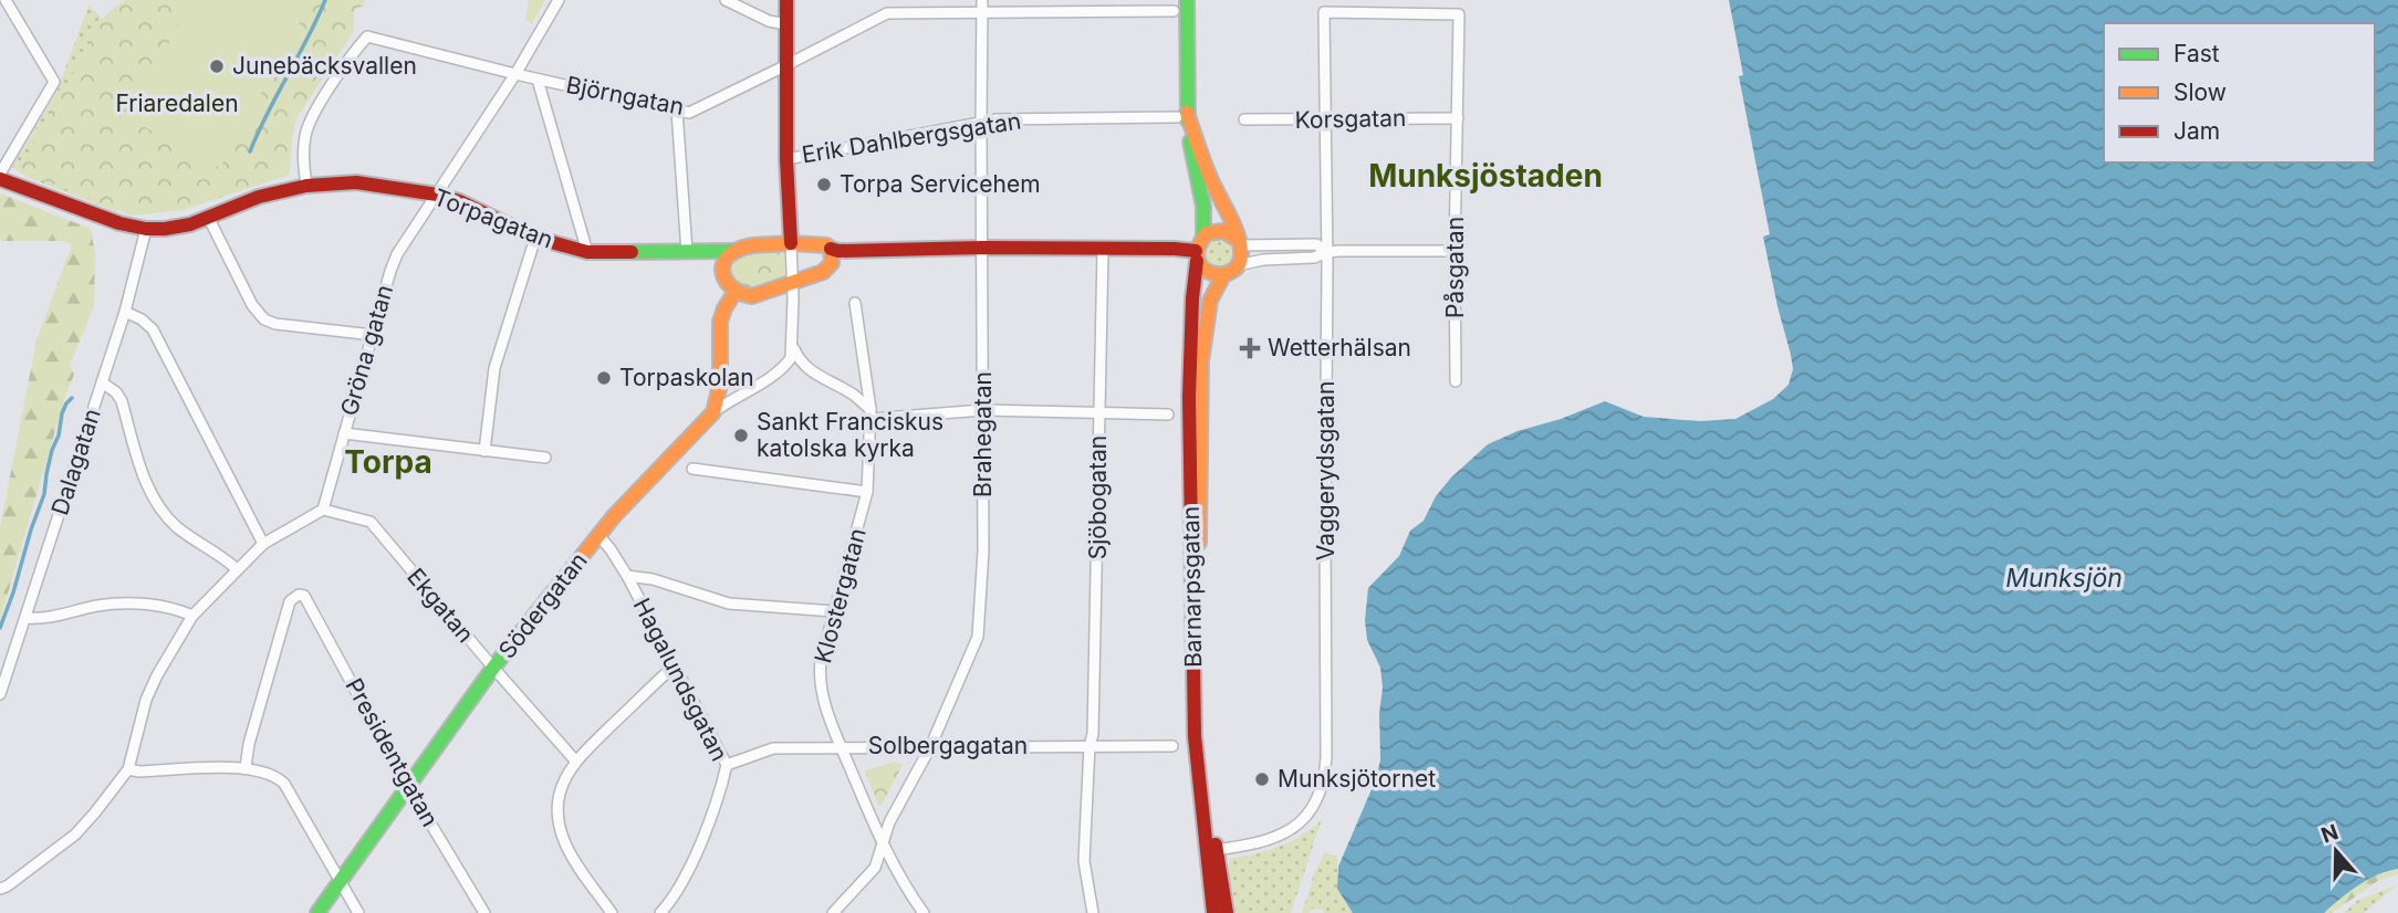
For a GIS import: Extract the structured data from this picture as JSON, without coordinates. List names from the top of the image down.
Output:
{
  "streets": {
    "street": [
      "Björngatan",
      "Korsgatan",
      "Erik Dahlbergsgatan",
      "Torpagatan",
      "Påsgatan",
      "Gröna gatan",
      "Brahegatan",
      "Dalagatan",
      "Vaggerydsgatan",
      "Sjöbogatan",
      "Barnarpsgatan",
      "Klostergatan",
      "Ekgatan",
      "Södergatan",
      "Hagalundsgatan",
      "Solbergagatan",
      "Presidentgatan"
    ]
  },
  "crossings": [
    ["Björngatan", "Torpagatan"],
    ["Björngatan", "Gröna gatan"],
    ["Björngatan", "Brahegatan"],
    ["Korsgatan", "Påsgatan"],
    ["Korsgatan", "Vaggerydsgatan"],
    ["Erik Dahlbergsgatan", "Brahegatan"],
    ["Torpagatan", "Gröna gatan"],
    ["Torpagatan", "Dalagatan"],
    ["Påsgatan", "Vaggerydsgatan"],
    ["Gröna gatan", "Ekgatan"],
    ["Brahegatan", "Klostergatan"],
    ["Brahegatan", "Solbergagatan"],
    ["Vaggerydsgatan", "Barnarpsgatan"],
    ["Sjöbogatan", "Solbergagatan"],
    ["Klostergatan", "Solbergagatan"],
    ["Ekgatan", "Södergatan"],
    ["Södergatan", "Hagalundsgatan"],
    ["Södergatan", "Presidentgatan"],
    ["Hagalundsgatan", "Solbergagatan"]
  ],
  "districts": ["Munksjöstaden", "Torpa"],
  "water": ["Munksjön"],
  "parks": ["Friaredalen"],
  "places": {
    "other": [
      "Junebäcksvallen",
      "Torpa Servicehem",
      "Torpaskolan",
      "Sankt Franciskus katolska kyrka",
      "Munksjötornet"
    ],
    "health": ["Wetterhälsan"]
  },
  "legend": ["Fast", "Slow", "Jam"],
  "north": "top"
}
